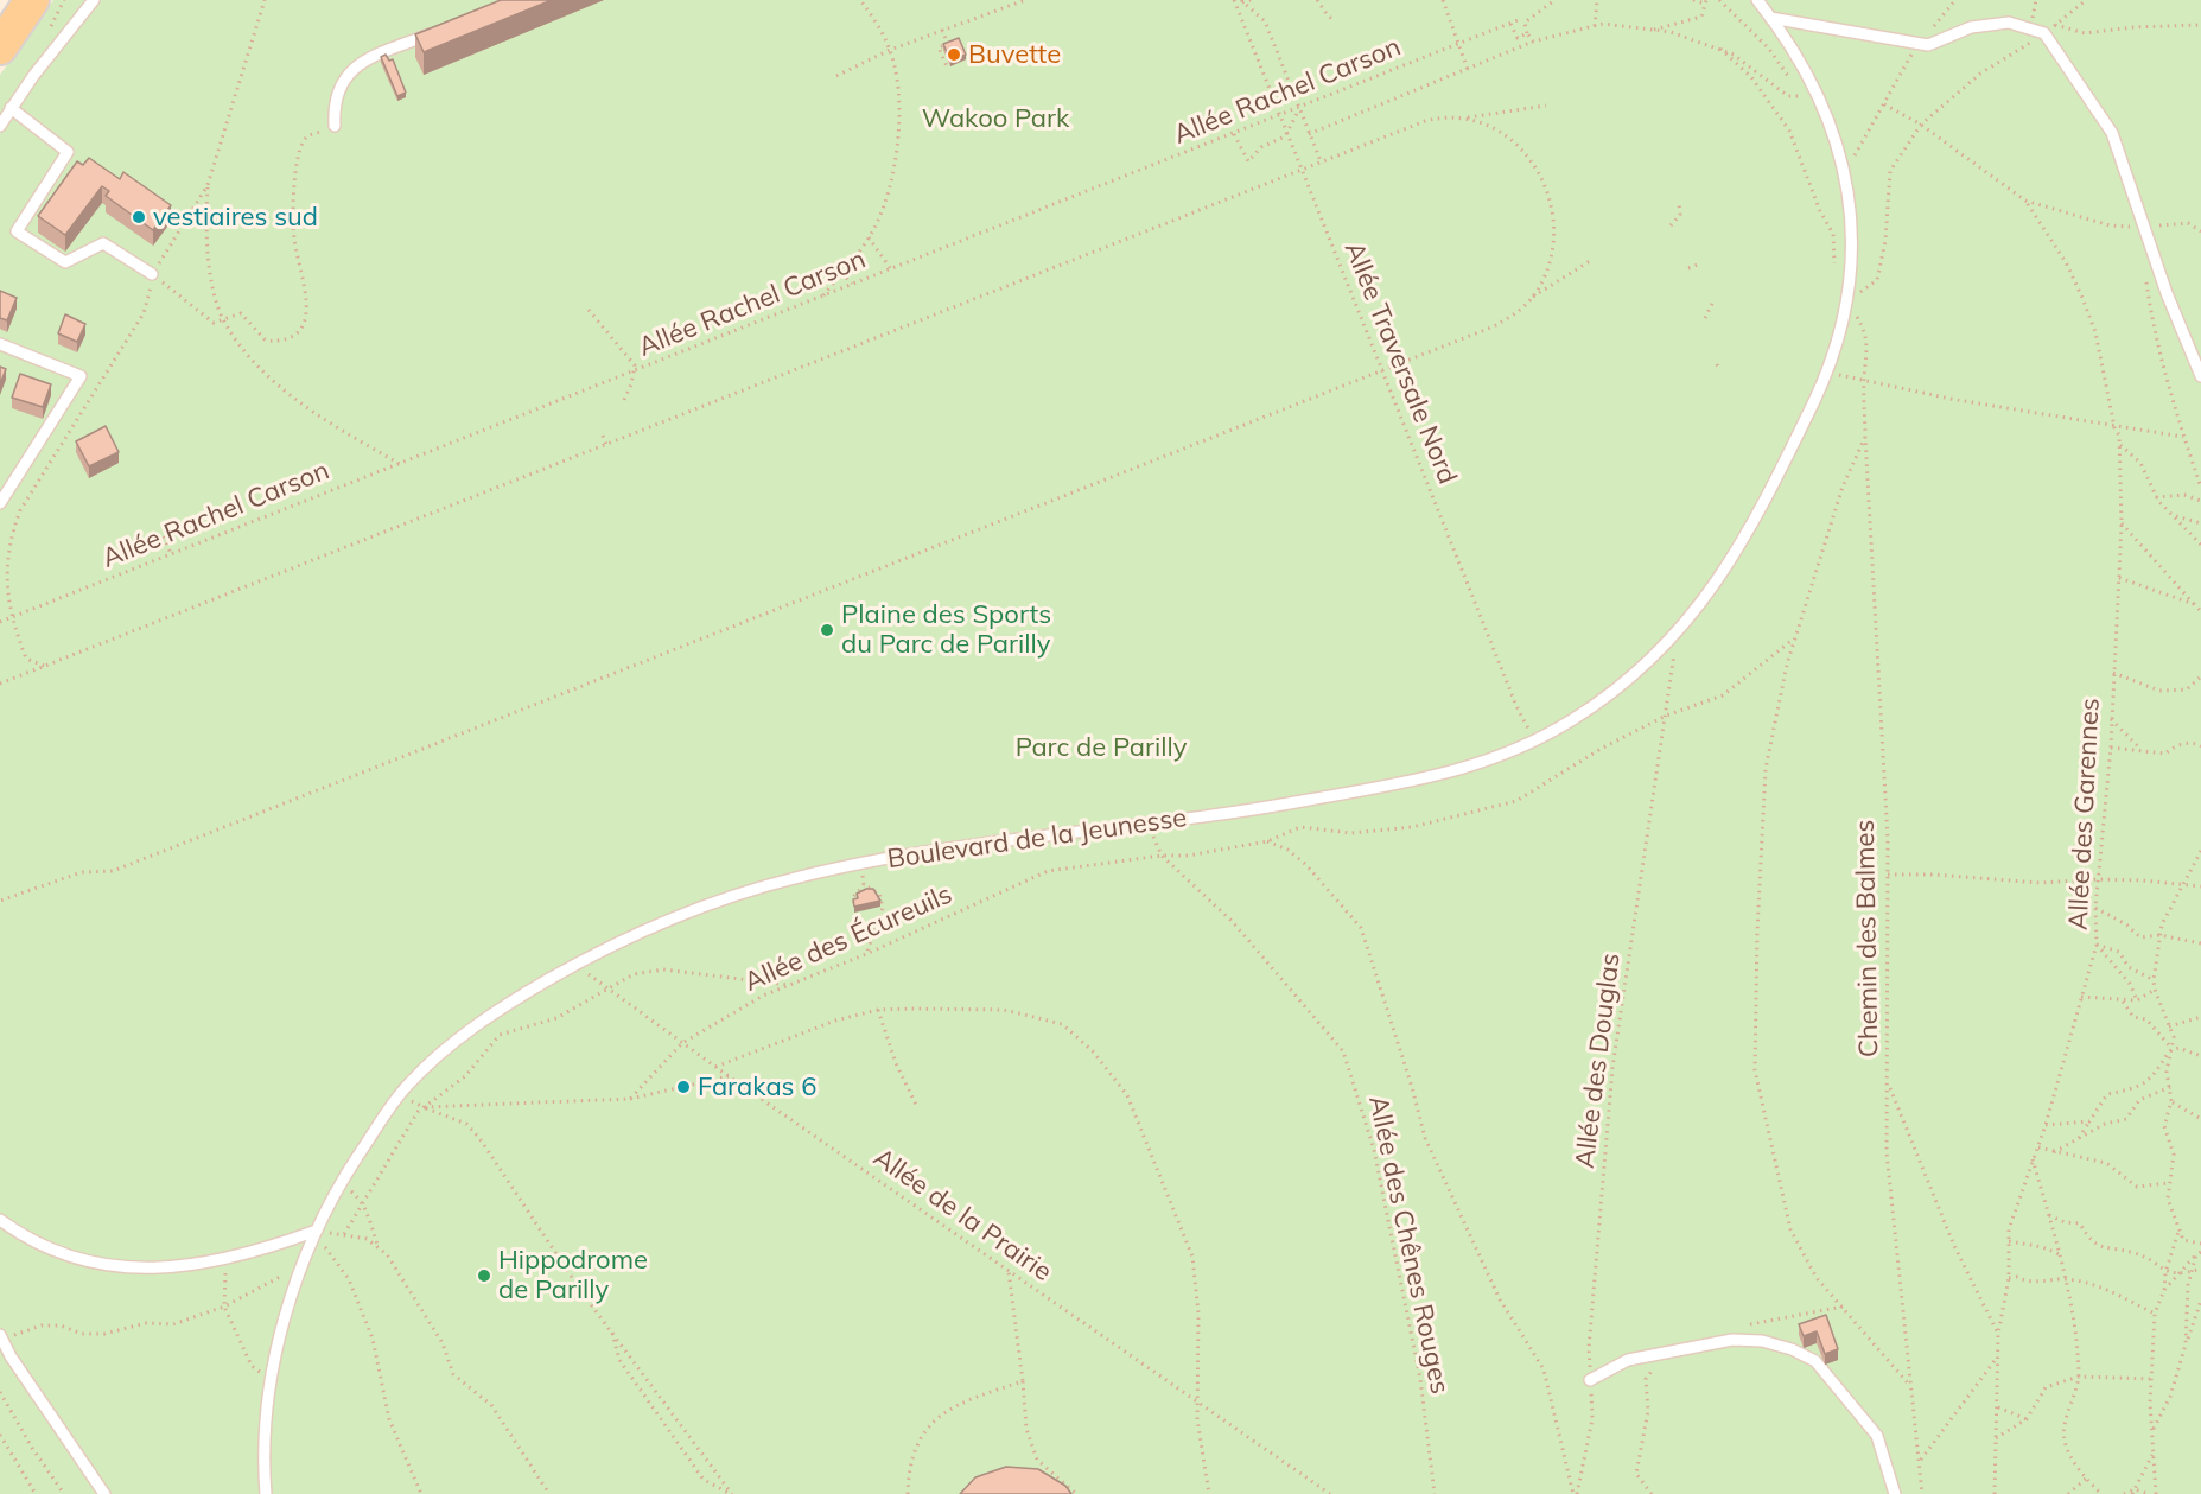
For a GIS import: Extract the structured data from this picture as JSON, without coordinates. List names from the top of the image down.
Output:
{
  "streets": {
    "lane": ["Boulevard de la Jeunesse"],
    "path": [
      "Allée Rachel Carson",
      "Allée Traversale Nord",
      "Allée des Garennes",
      "Allée des Écureuils",
      "Chemin des Balmes",
      "Allée des Douglas",
      "Allée de la Prairie",
      "Allée des Chênes Rouges"
    ]
  },
  "crossings": [
    ["Allée Rachel Carson", "Allée Traversale Nord"],
    ["Allée Traversale Nord", "Boulevard de la Jeunesse"],
    ["Boulevard de la Jeunesse", "Chemin des Balmes"],
    ["Boulevard de la Jeunesse", "Allée des Douglas"],
    ["Boulevard de la Jeunesse", "Allée de la Prairie"],
    ["Boulevard de la Jeunesse", "Allée des Chênes Rouges"],
    ["Allée des Écureuils", "Allée des Douglas"],
    ["Allée des Écureuils", "Allée de la Prairie"],
    ["Allée des Écureuils", "Allée des Chênes Rouges"]
  ],
  "parks": ["Wakoo Park", "Parc de Parilly"],
  "places": [
    "Buvette",
    "vestiaires sud",
    "Plaine des Sports du Parc de Parilly",
    "Farakas 6",
    "Hippodrome de Parilly"
  ]
}
